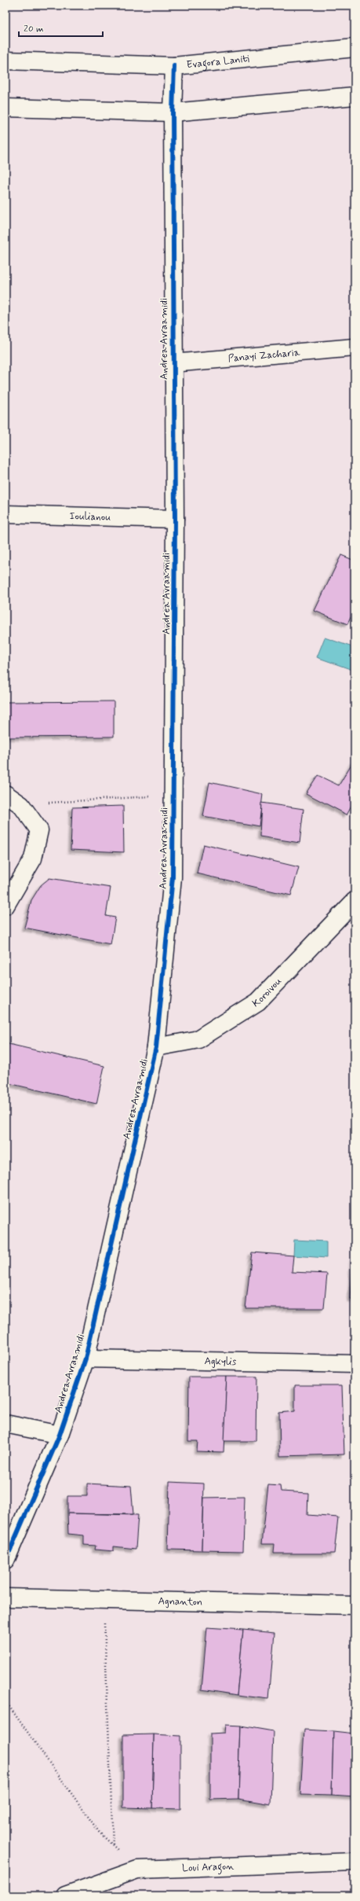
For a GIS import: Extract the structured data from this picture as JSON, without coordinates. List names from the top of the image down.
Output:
{
  "streets": {
    "street": [
      "Evagora Laniti",
      "Andrea Avraamidi",
      "Panayi Zacharia",
      "Ioulianou",
      "Koroivou",
      "Agkylis",
      "Agnanton",
      "Loui Aragon"
    ]
  },
  "crossings": [
    ["Evagora Laniti", "Andrea Avraamidi"],
    ["Andrea Avraamidi", "Panayi Zacharia"],
    ["Andrea Avraamidi", "Ioulianou"],
    ["Andrea Avraamidi", "Koroivou"],
    ["Andrea Avraamidi", "Agkylis"]
  ],
  "scale_bar": "20 m"
}
